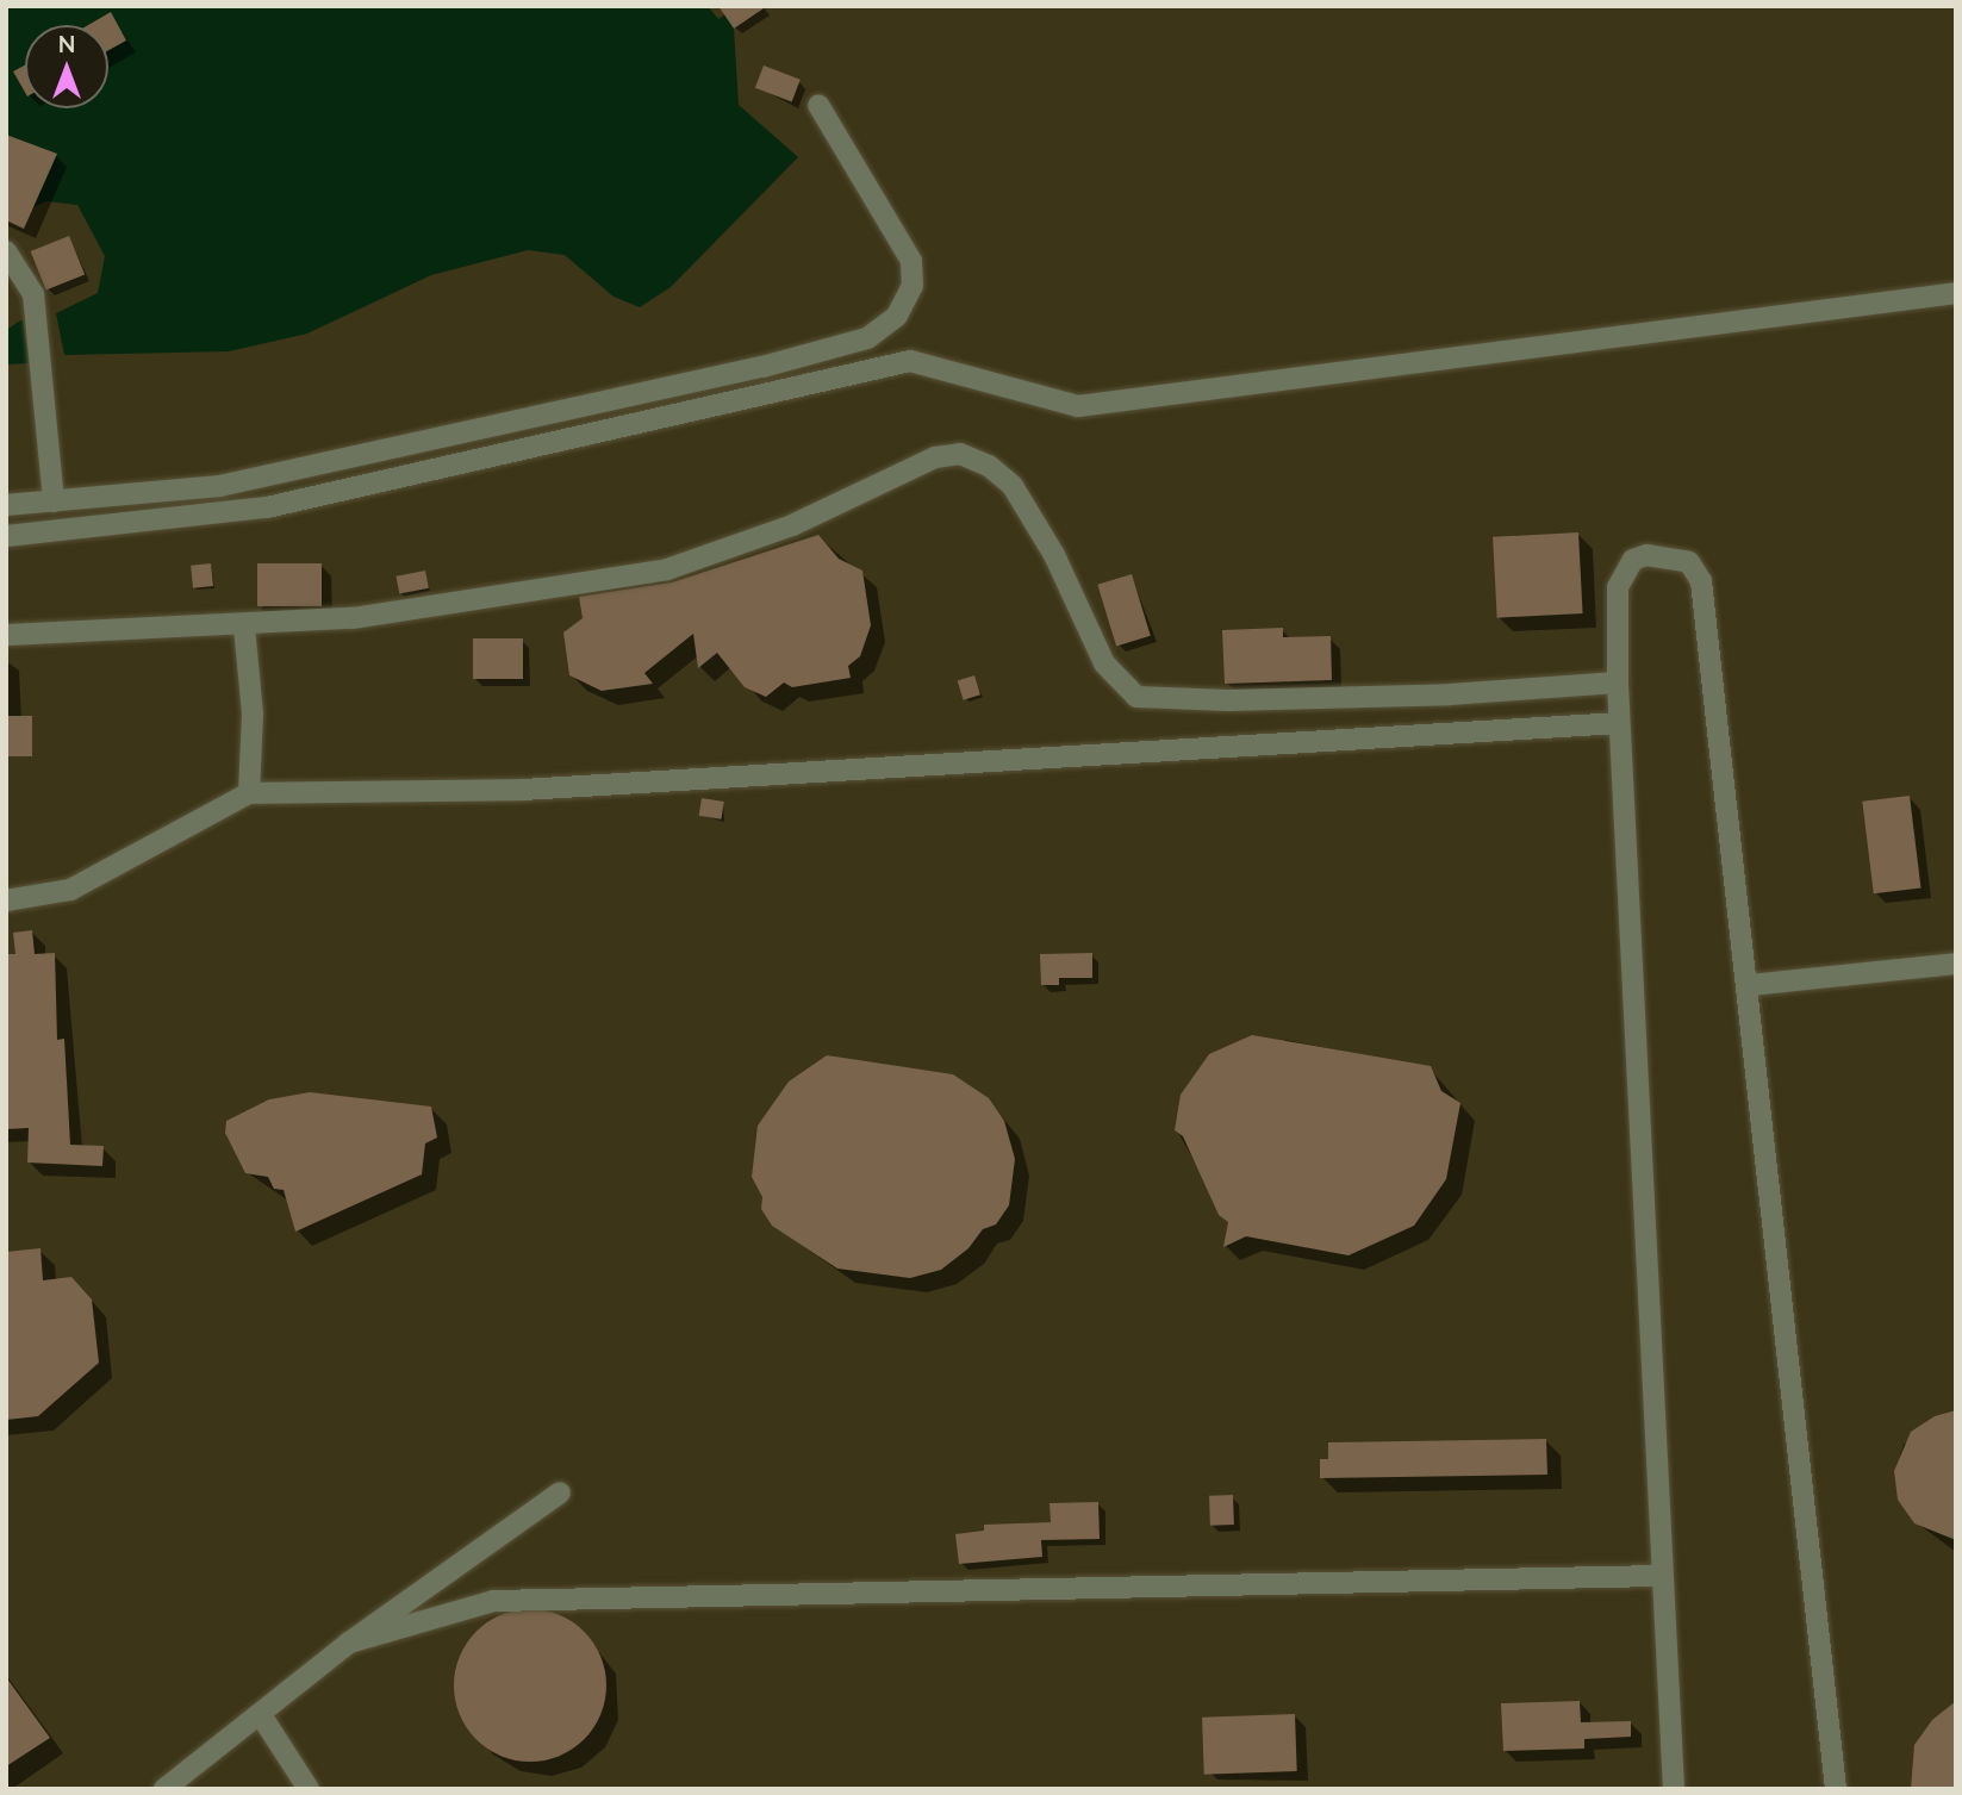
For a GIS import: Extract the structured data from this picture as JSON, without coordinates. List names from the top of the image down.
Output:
{
  "north": "top"
}
